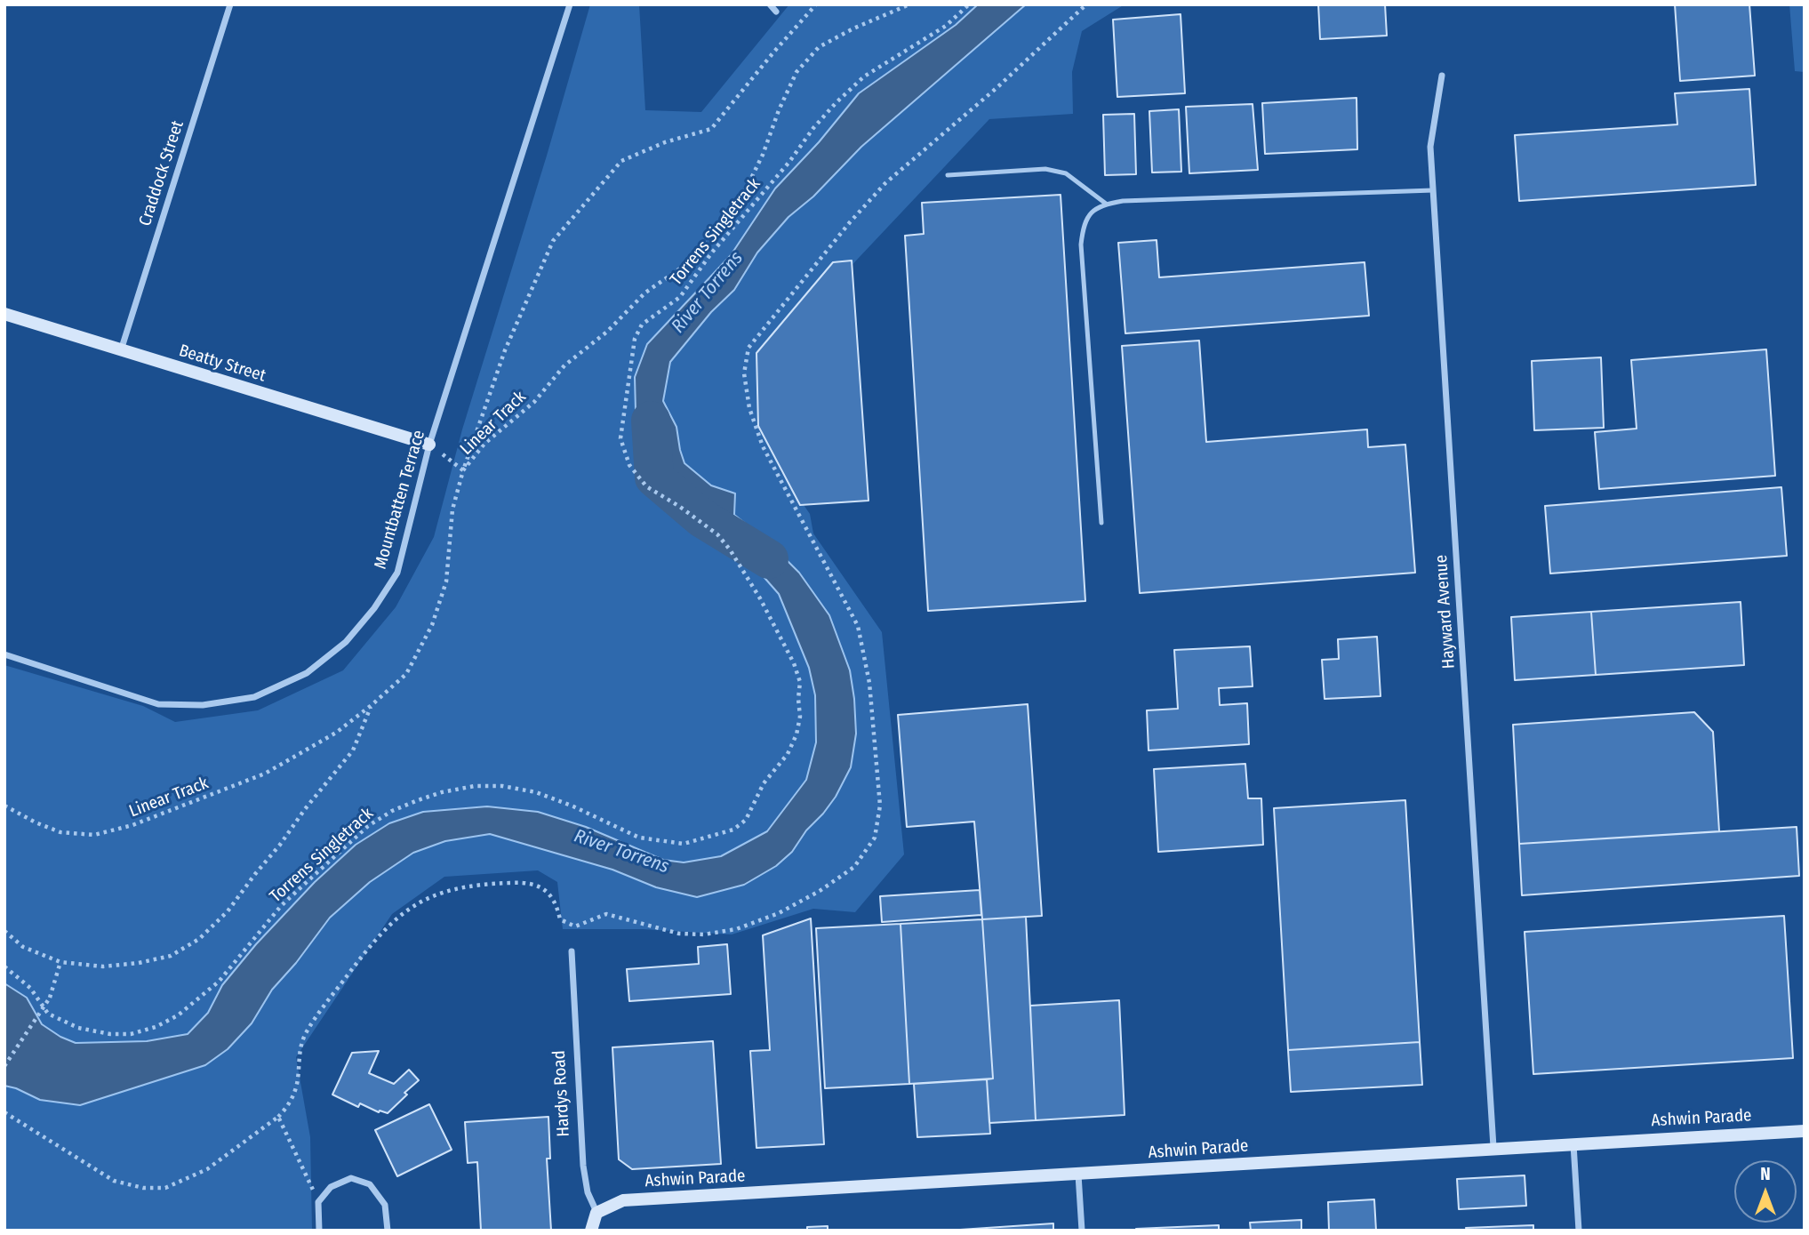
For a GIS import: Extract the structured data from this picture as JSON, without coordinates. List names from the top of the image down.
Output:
{
  "streets": {
    "street": [
      "Craddock Street",
      "Beatty Street",
      "Mountbatten Terrace",
      "Hayward Avenue",
      "Hardys Road",
      "Ashwin Parade"
    ],
    "path": ["Torrens Singletrack", "Linear Track"]
  },
  "crossings": [
    ["Craddock Street", "Beatty Street"],
    ["Beatty Street", "Mountbatten Terrace"],
    ["Hayward Avenue", "Ashwin Parade"],
    ["Hardys Road", "Ashwin Parade"]
  ],
  "water": ["River Torrens"],
  "north": "top"
}
